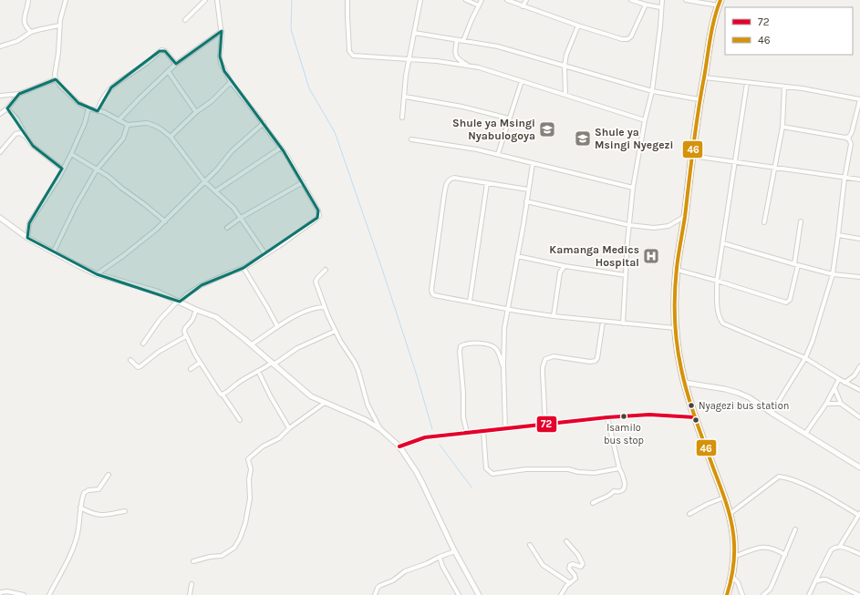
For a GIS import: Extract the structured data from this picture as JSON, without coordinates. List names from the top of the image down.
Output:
{
  "places": {
    "school or university": ["Shule ya Msingi Nyabulogoya", "Shule ya Msingi Nyegezi"],
    "hospital": ["Kamanga Medics Hospital"],
    "other": ["Nyagezi bus station", "Isamilo bus stop"]
  },
  "lines": ["transit line 46", "transit line 72"],
  "legend": ["72", "46"]
}
